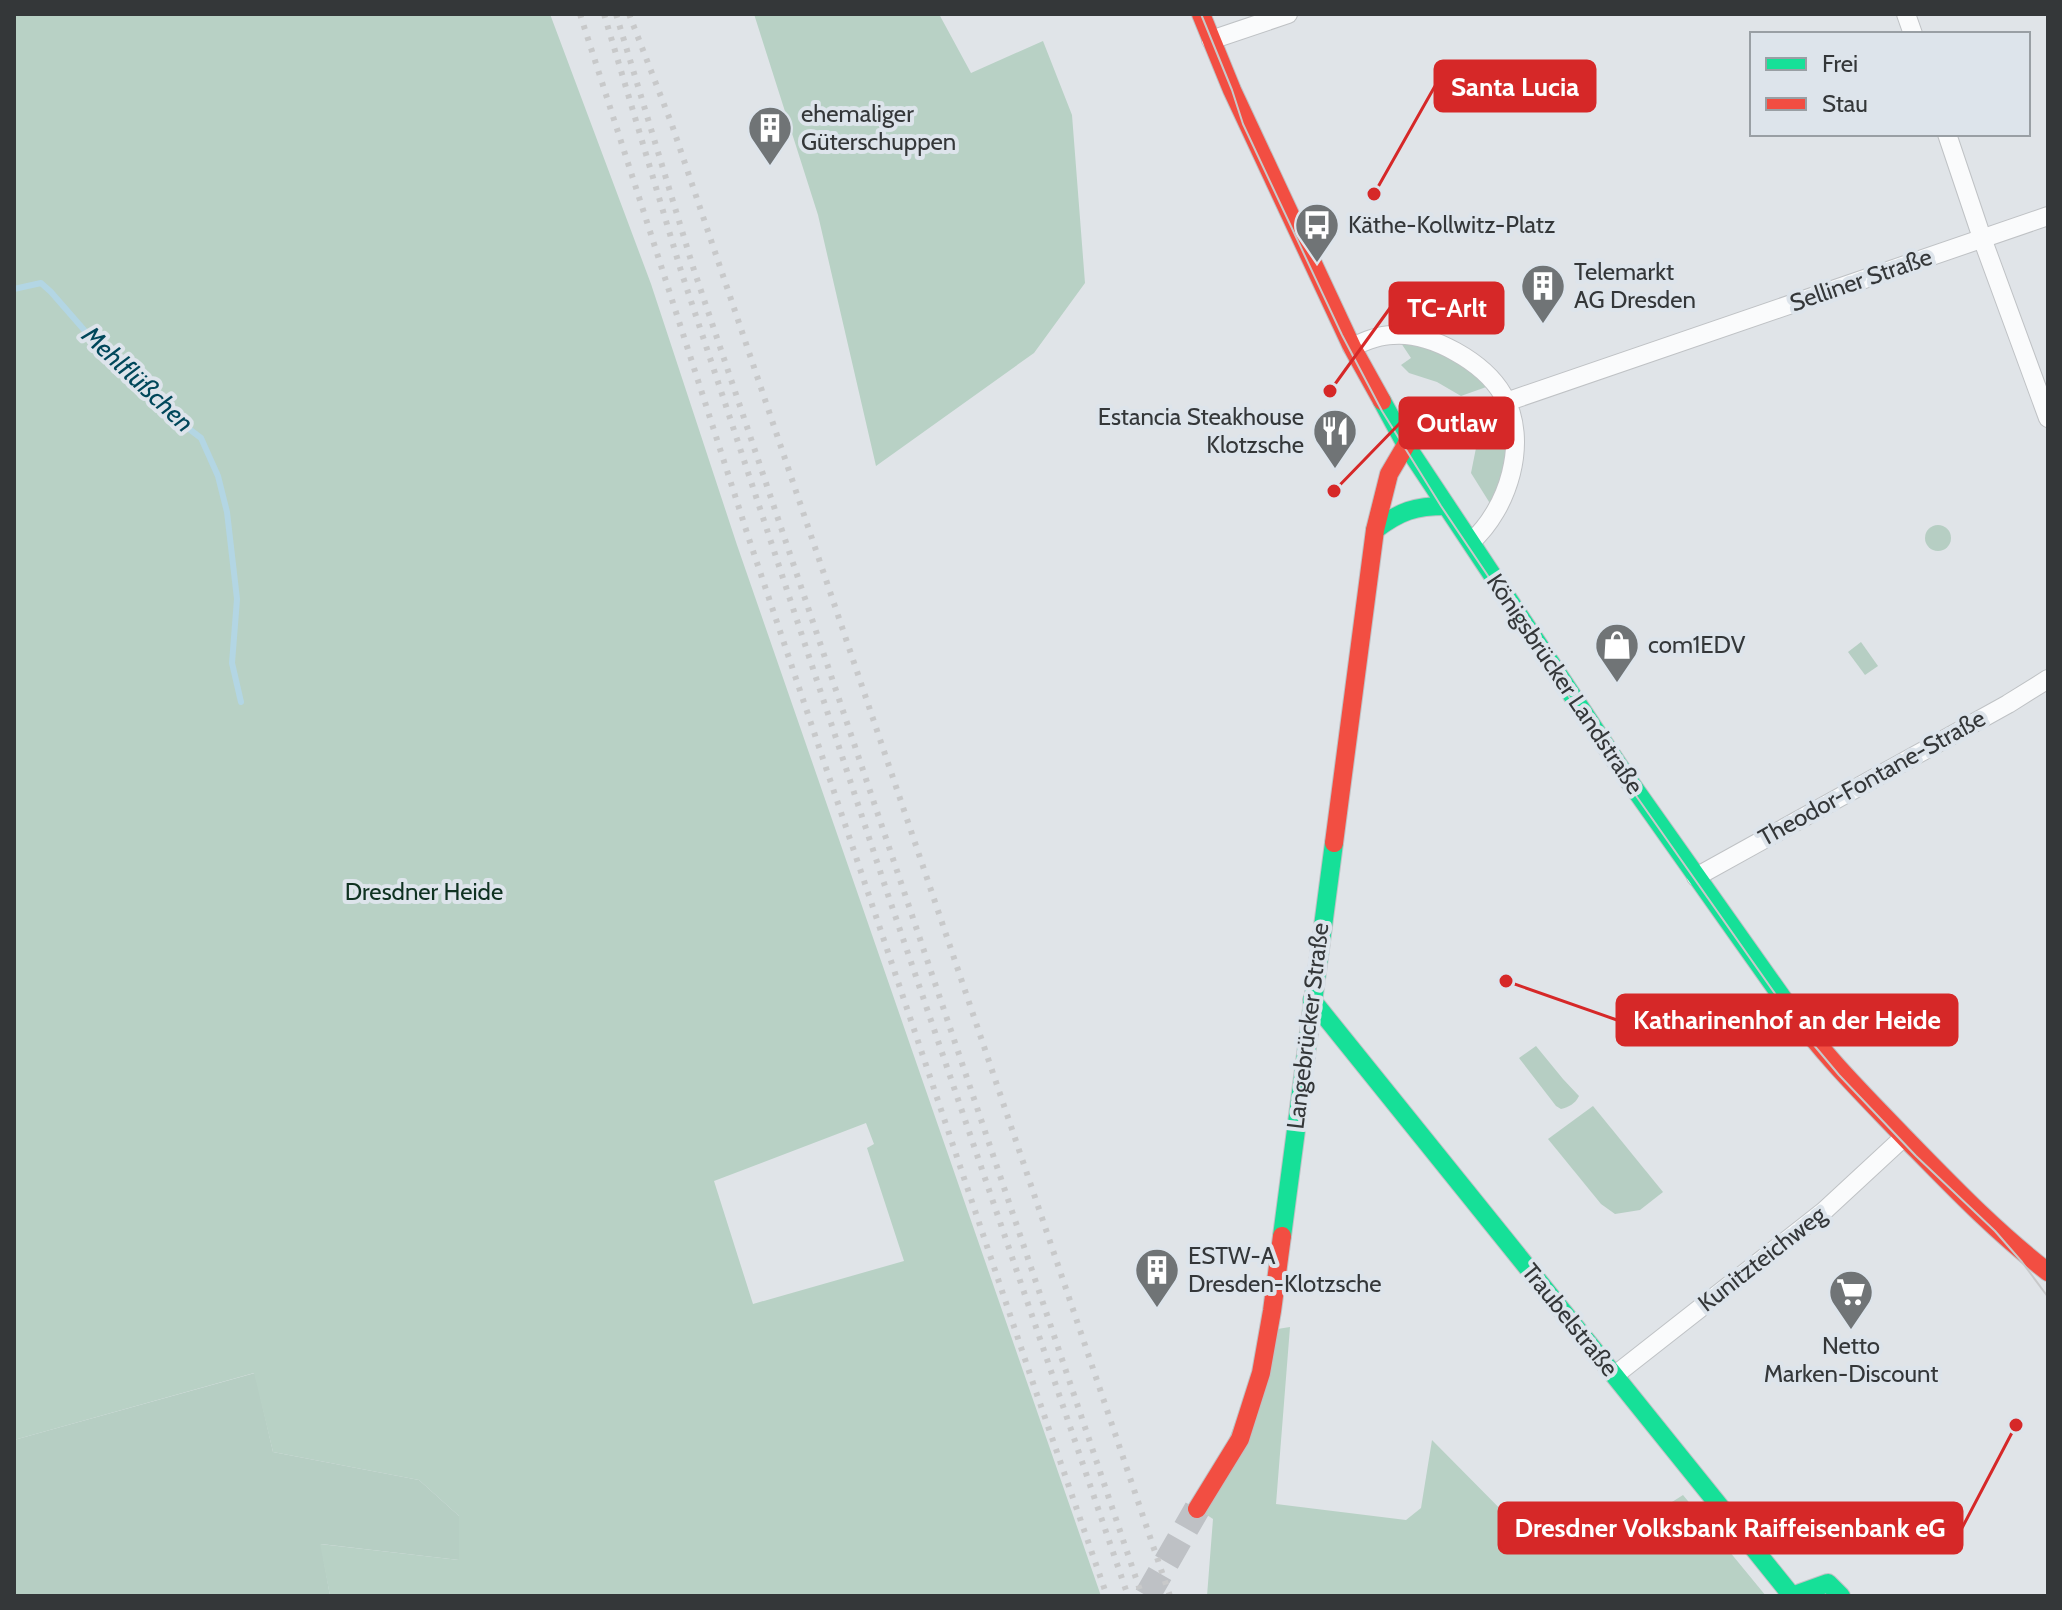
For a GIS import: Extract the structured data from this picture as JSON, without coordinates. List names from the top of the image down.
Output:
{
  "streets": {
    "main road": ["Königsbrücker Landstraße", "Langebrücker Straße", "Traubelstraße"],
    "street": ["Selliner Straße", "Theodor-Fontane-Straße", "Kunitzteichweg"]
  },
  "crossings": [
    ["Königsbrücker Landstraße", "Theodor-Fontane-Straße"],
    ["Königsbrücker Landstraße", "Langebrücker Straße"],
    ["Königsbrücker Landstraße", "Kunitzteichweg"],
    ["Langebrücker Straße", "Traubelstraße"],
    ["Kunitzteichweg", "Traubelstraße"]
  ],
  "water": ["Mehlflüßchen"],
  "parks": ["Dresdner Heide"],
  "places": {
    "building": ["ehemaliger Güterschuppen", "Telemarkt AG Dresden", "ESTW-A Dresden-Klotzsche"],
    "other": [
      "Santa Lucia",
      "TC-Arlt",
      "Outlaw",
      "Katharinenhof an der Heide",
      "Dresdner Volksbank Raiffeisenbank eG"
    ],
    "bus stop": ["Käthe-Kollwitz-Platz"],
    "restaurant": ["Estancia Steakhouse Klotzsche"],
    "shop": ["com1EDV"],
    "supermarket": ["Netto Marken-Discount"]
  },
  "legend": ["Frei", "Stau"]
}
